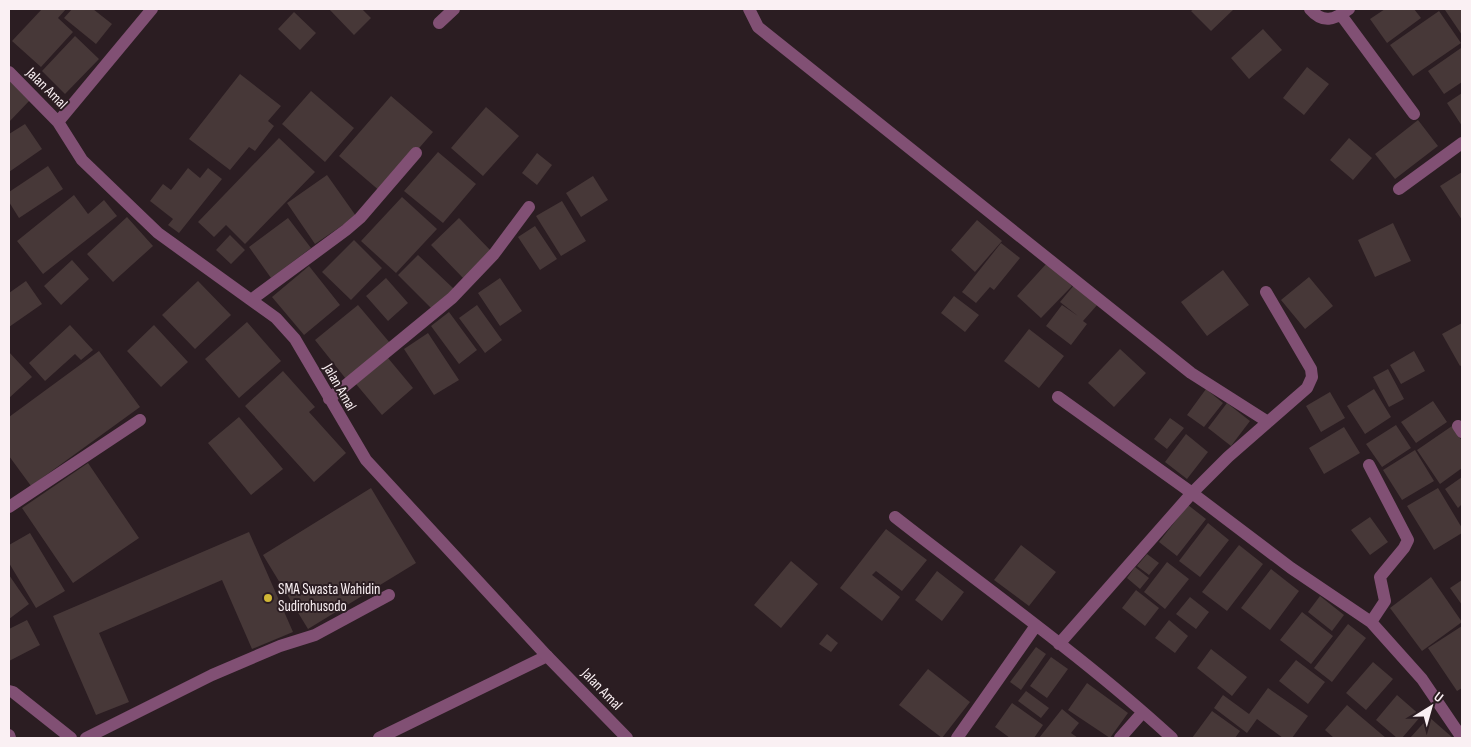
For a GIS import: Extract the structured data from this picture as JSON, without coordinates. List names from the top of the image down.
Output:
{
  "streets": {
    "street": ["Jalan Amal"]
  },
  "places": ["SMA Swasta Wahidin Sudirohusodo"],
  "north": "top right"
}
